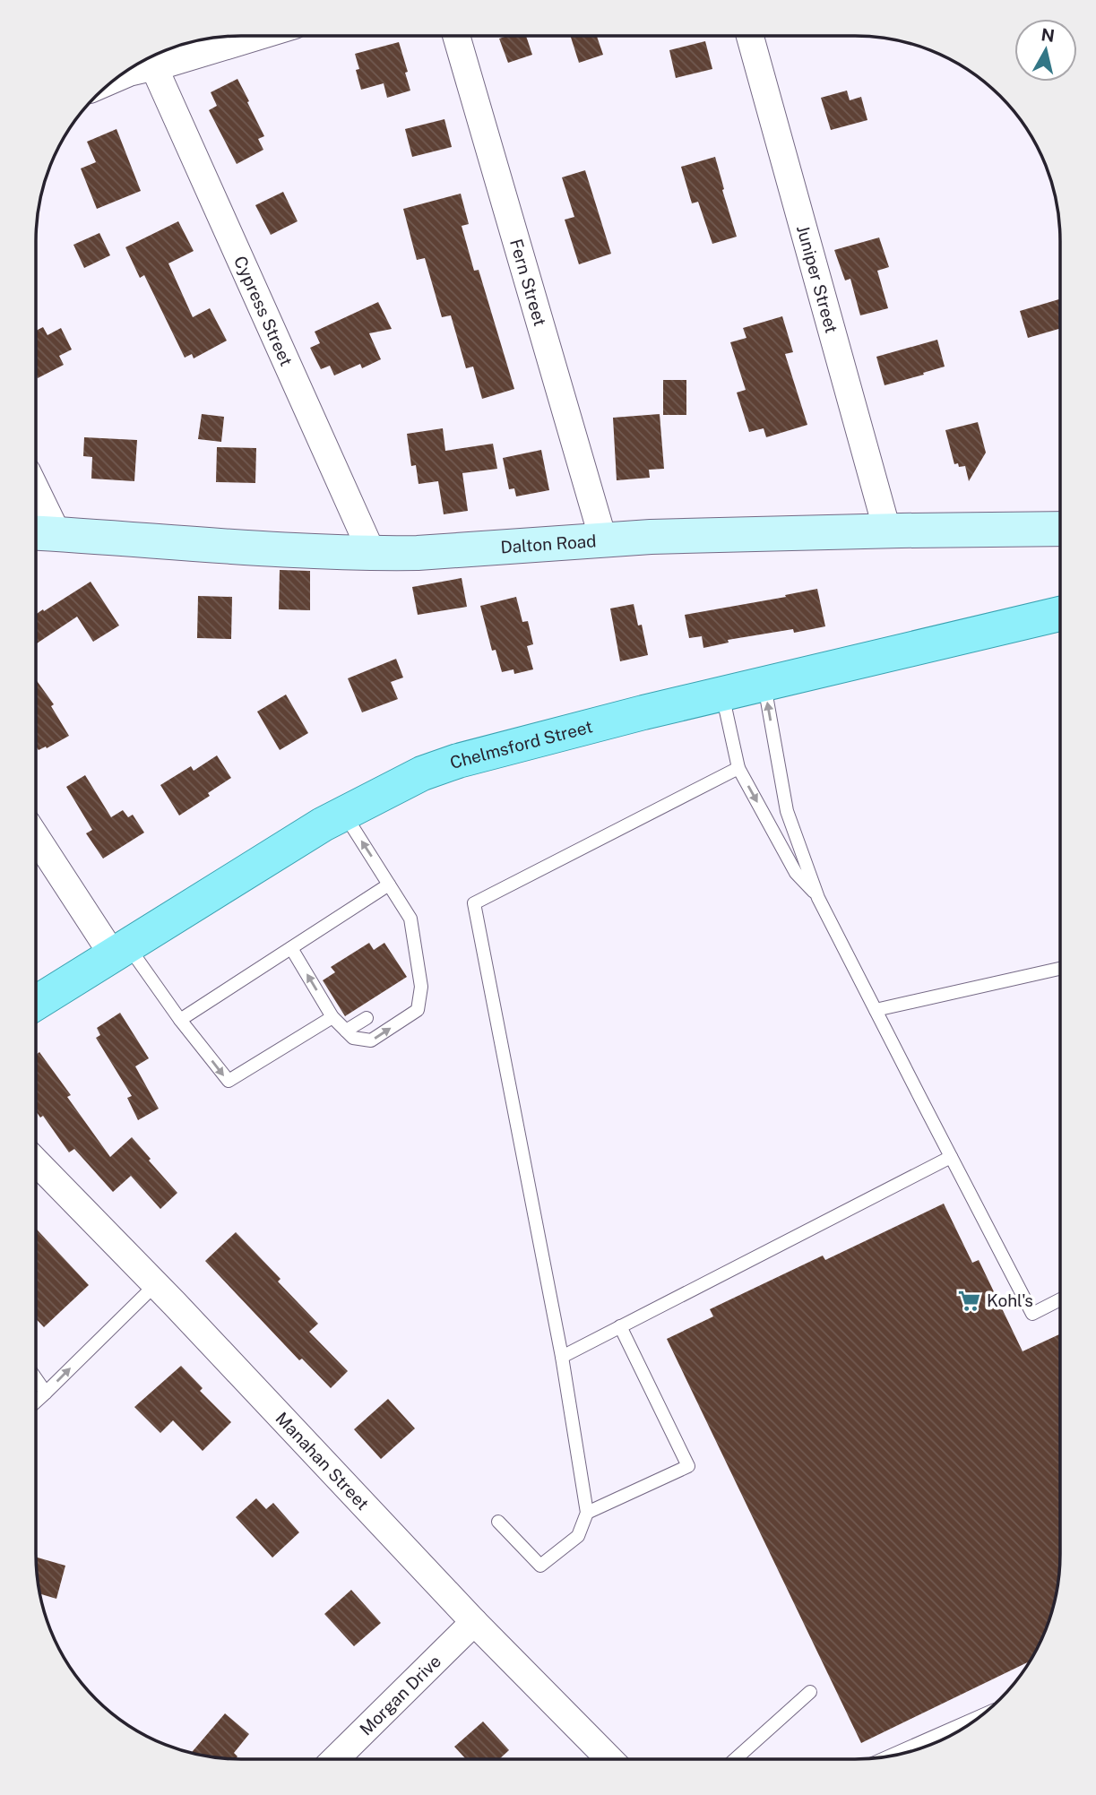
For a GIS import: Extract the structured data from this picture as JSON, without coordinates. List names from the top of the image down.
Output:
{
  "streets": {
    "main road": ["Chelmsford Street"],
    "street": [
      "Juniper Street",
      "Fern Street",
      "Cypress Street",
      "Dalton Road",
      "Manahan Street",
      "Morgan Drive"
    ]
  },
  "crossings": [
    ["Juniper Street", "Dalton Road"],
    ["Fern Street", "Dalton Road"],
    ["Cypress Street", "Dalton Road"],
    ["Manahan Street", "Morgan Drive"]
  ],
  "places": {
    "supermarket": ["Kohl's"]
  },
  "north": "top"
}
